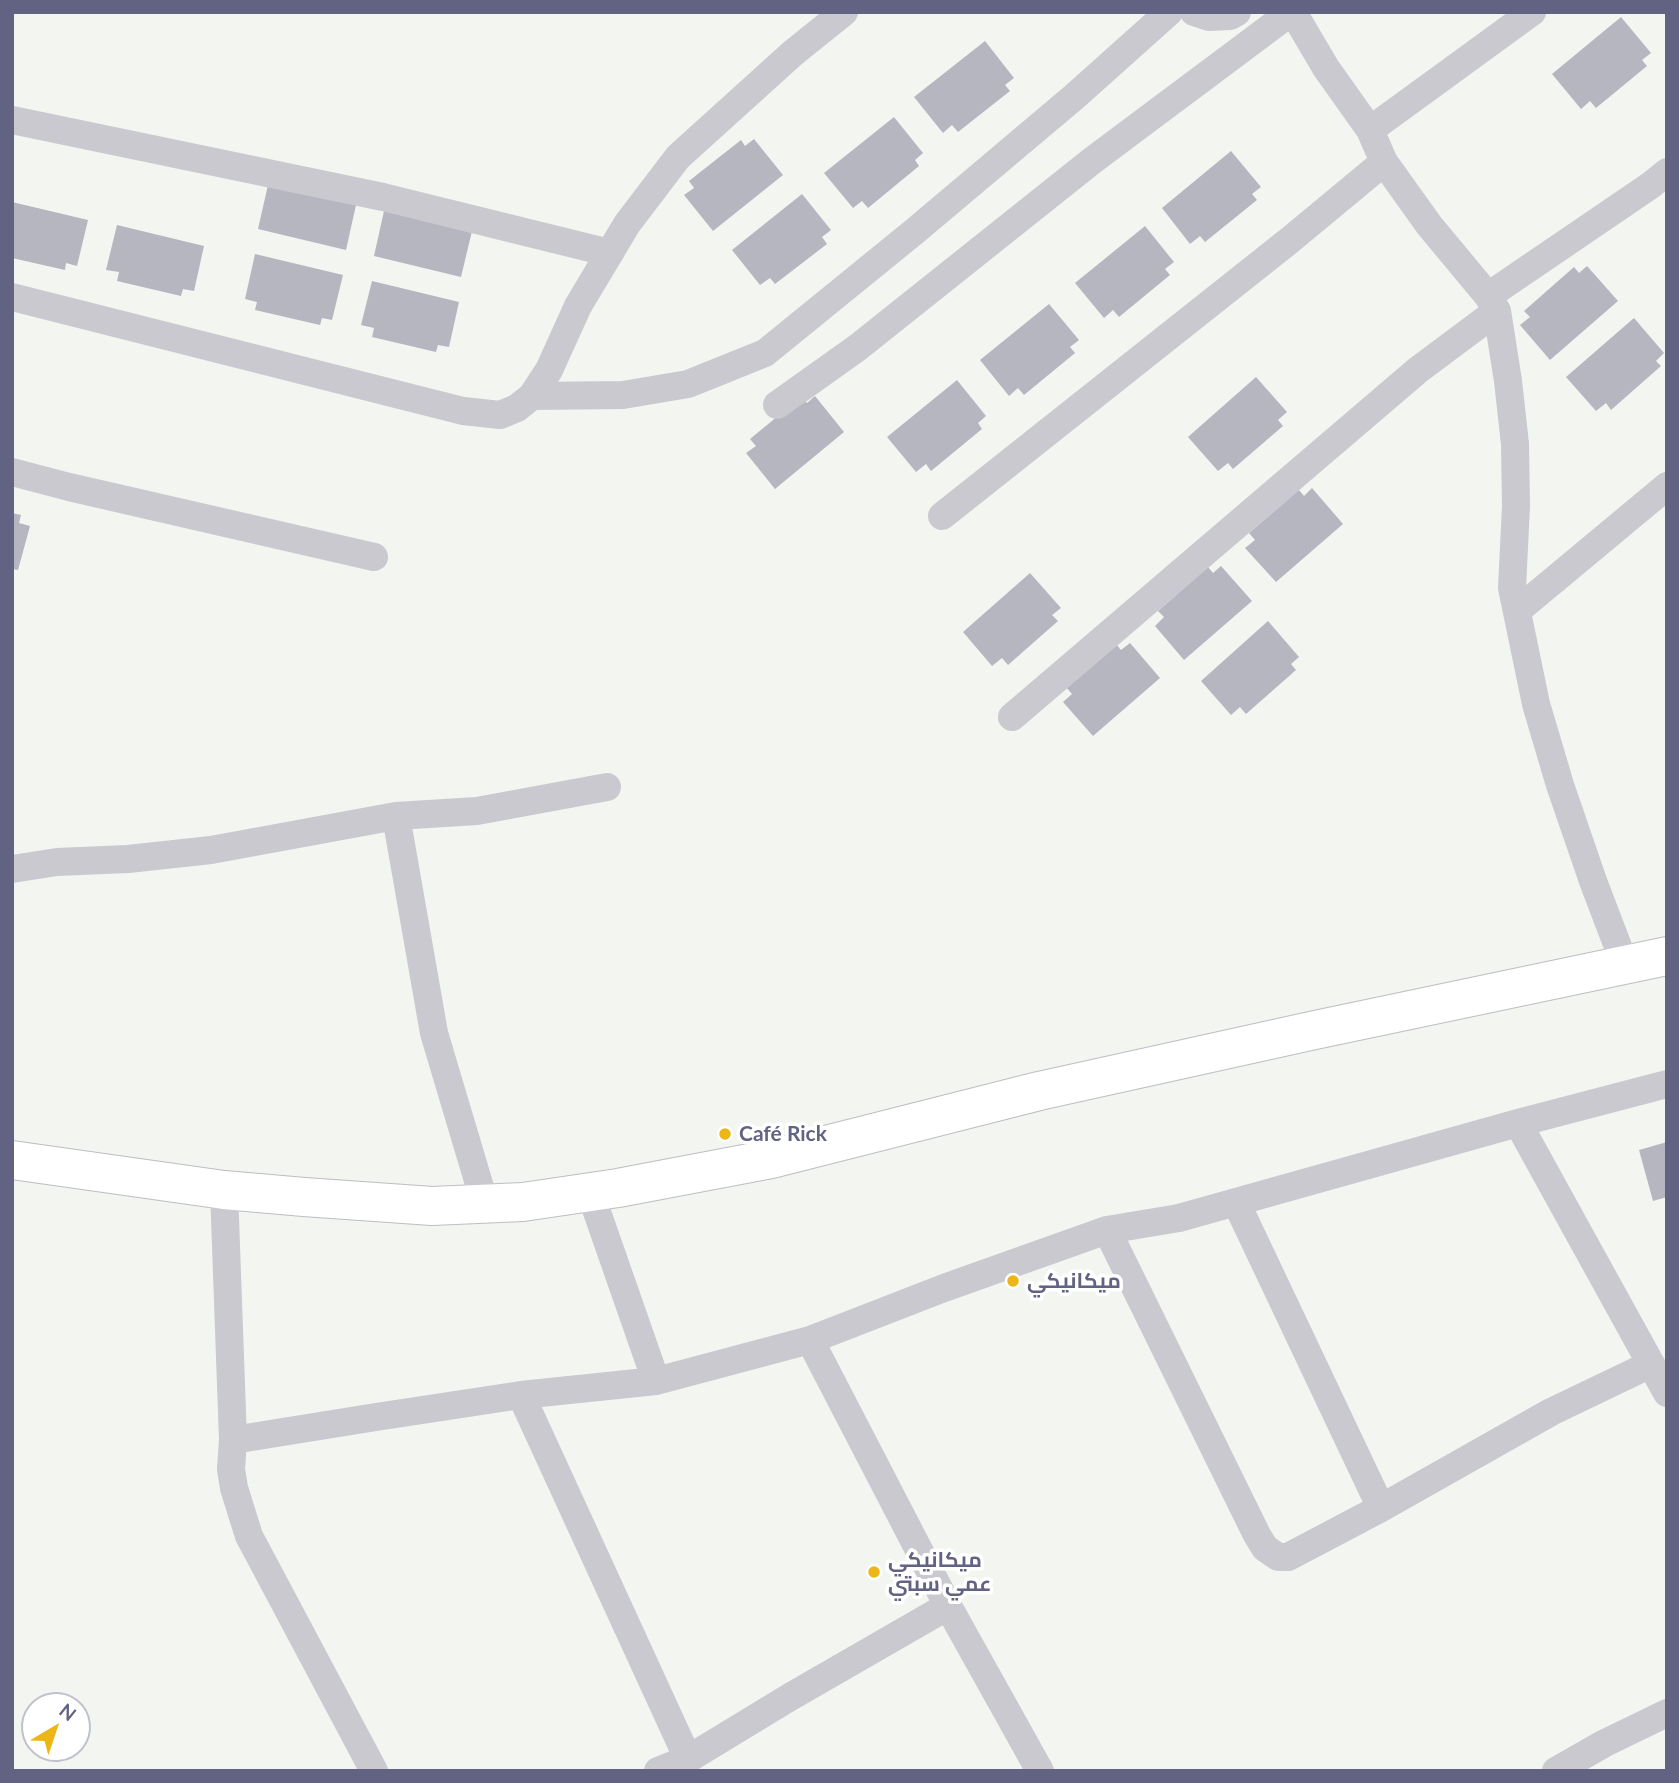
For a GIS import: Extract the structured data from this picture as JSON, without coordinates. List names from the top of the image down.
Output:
{
  "places": ["Café Rick", "ميكانيكي", "ميكانيكي عمي سبتي"],
  "north": "top right"
}
